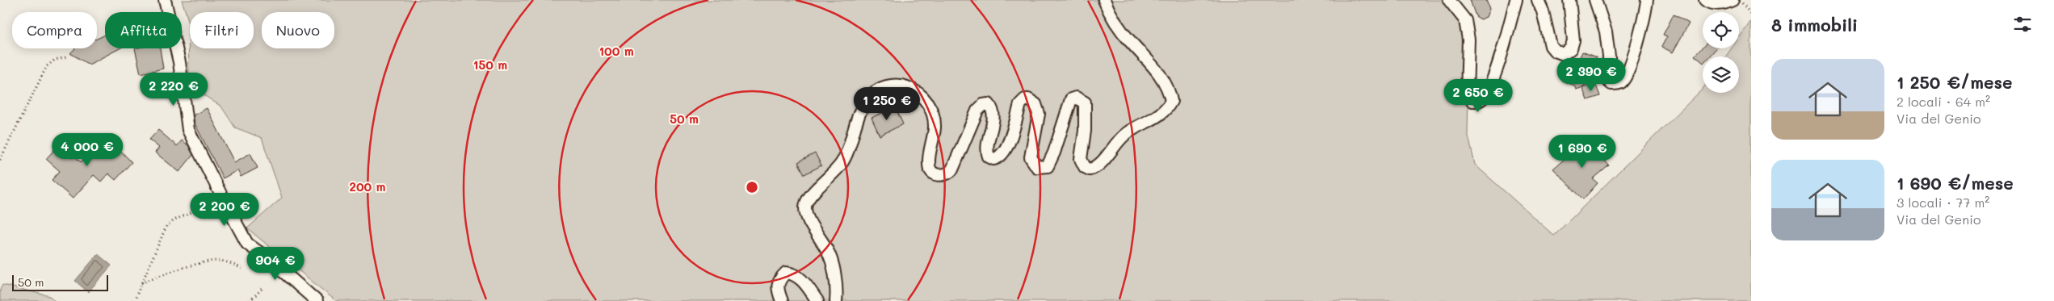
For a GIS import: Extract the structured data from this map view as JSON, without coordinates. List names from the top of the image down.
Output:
{
  "scale_bar": "50 m",
  "page": {
    "heading": "8 immobili",
    "chip": [
      "Compra",
      "Affitta",
      "Filtri",
      "Nuovo"
    ],
    "list": [
      {
        "name": "1 250 €/mese",
        "note": "2 locali · 64 m² · Via del Genio"
      },
      {
        "name": "1 690 €/mese",
        "note": "3 locali · 77 m² · Via del Genio"
      }
    ],
    "price": [
      "2 390 €",
      "2 220 €",
      "2 650 €",
      "1 250 €",
      "4 000 €",
      "1 690 €",
      "2 200 €",
      "904 €"
    ],
    "scale": "50 m"
  },
  "rings": [
    "100 m",
    "150 m",
    "50 m",
    "200 m"
  ]
}
